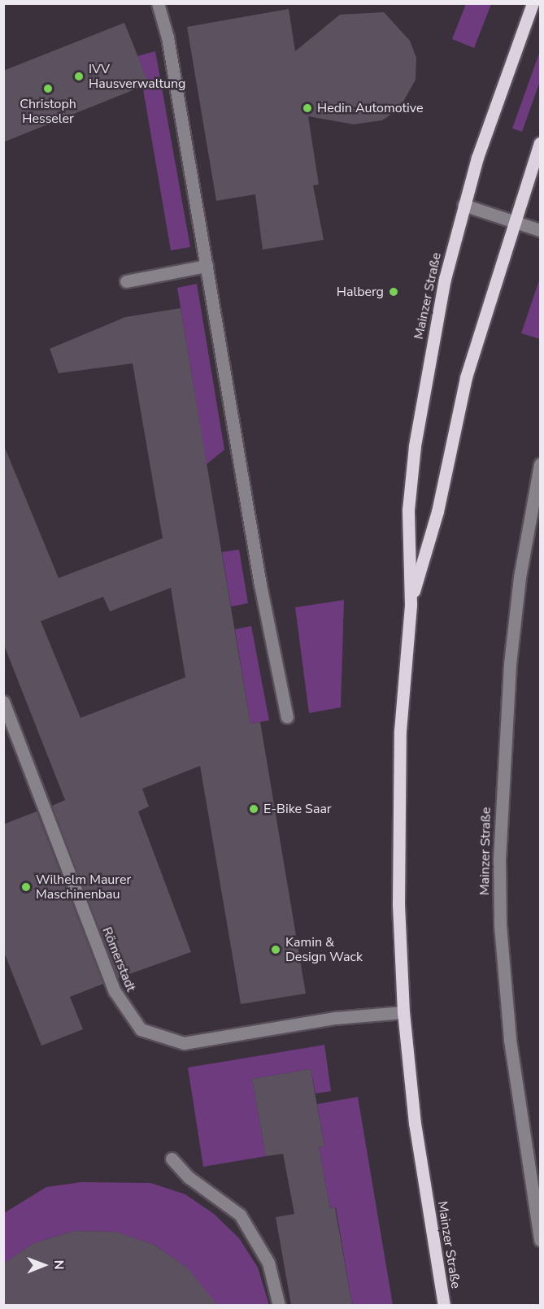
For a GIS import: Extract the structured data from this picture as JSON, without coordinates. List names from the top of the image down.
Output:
{
  "streets": {
    "main road": ["Mainzer Straße"],
    "street": ["Römerstadt"]
  },
  "crossings": [
    ["Mainzer Straße", "Römerstadt"]
  ],
  "places": [
    "IVV Hausverwaltung",
    "Christoph Hesseler",
    "Hedin Automotive",
    "Halberg",
    "E-Bike Saar",
    "Wilhelm Maurer Maschinenbau",
    "Kamin & Design Wack"
  ],
  "north": "right"
}
